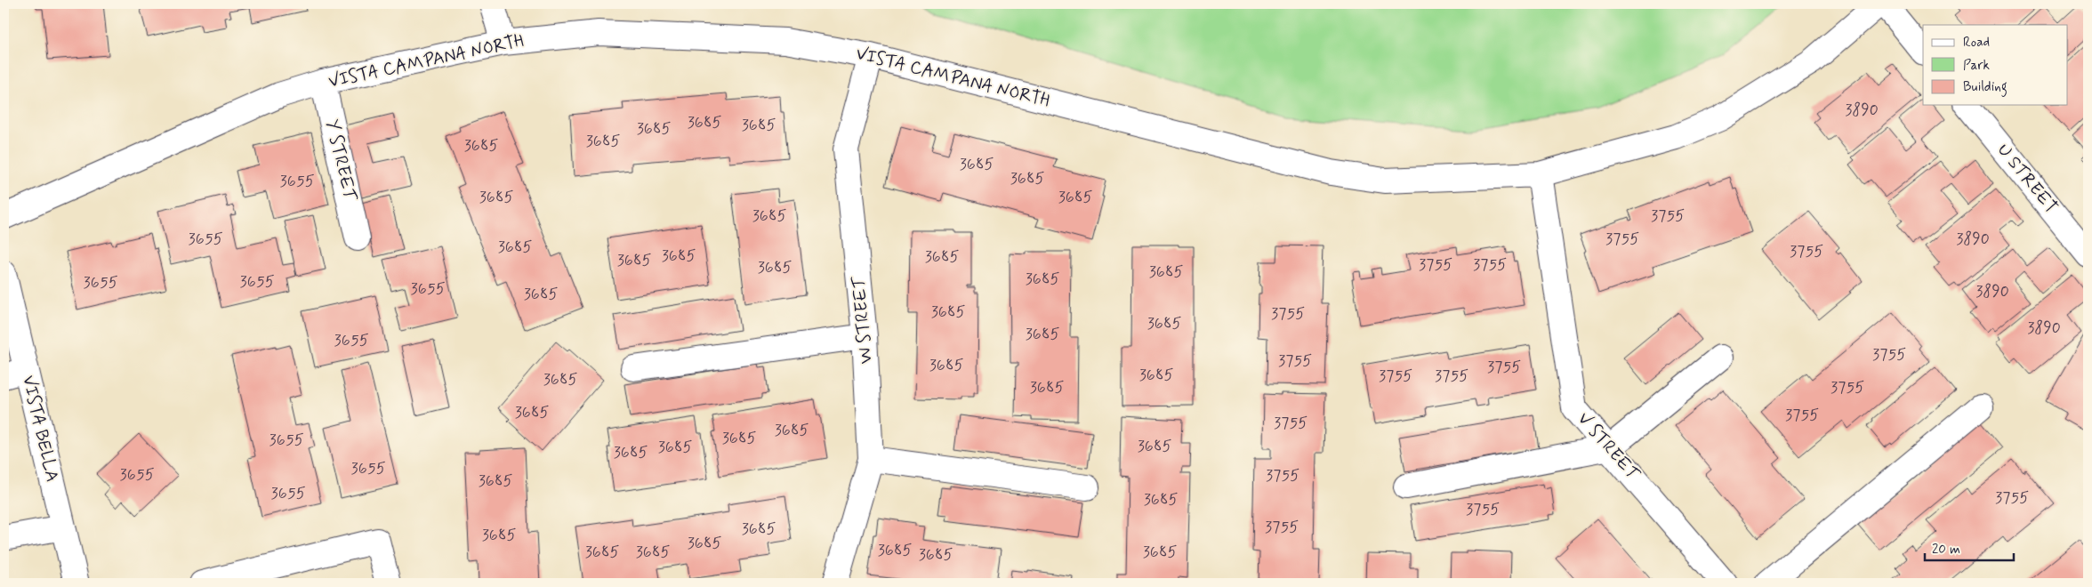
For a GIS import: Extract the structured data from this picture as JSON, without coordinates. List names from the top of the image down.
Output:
{
  "streets": {
    "street": [
      "VISTA CAMPANA NORTH",
      "Y STREET",
      "U STREET",
      "W STREET",
      "VISTA BELLA",
      "V STREET"
    ]
  },
  "crossings": [
    ["VISTA CAMPANA NORTH", "Y STREET"],
    ["VISTA CAMPANA NORTH", "W STREET"],
    ["VISTA CAMPANA NORTH", "V STREET"]
  ],
  "house_numbers": [
    "3890",
    "3685",
    "3685",
    "3685",
    "3685",
    "3685",
    "3685",
    "3685",
    "3655",
    "3685",
    "3685",
    "3685",
    "3755",
    "3655",
    "3755",
    "3890",
    "3685",
    "3755",
    "3685",
    "3685",
    "3685",
    "3755",
    "3755",
    "3685",
    "3685",
    "3685",
    "3655",
    "3655",
    "3655",
    "3890",
    "3685",
    "3685",
    "3755",
    "3685",
    "3890",
    "3685",
    "3655",
    "3755",
    "3755",
    "3685",
    "3755",
    "3685",
    "3755",
    "3755",
    "3685",
    "3685",
    "3755",
    "3685",
    "3755",
    "3755",
    "3685",
    "3685",
    "3655",
    "3685",
    "3685",
    "3685",
    "3655",
    "3655",
    "3755",
    "3685",
    "3655",
    "3755",
    "3685",
    "3755",
    "3755",
    "3685",
    "3685",
    "3685",
    "3685",
    "3685",
    "3685",
    "3685",
    "3685"
  ],
  "legend": ["Road", "Park", "Building"],
  "scale_bar": "20 m"
}
